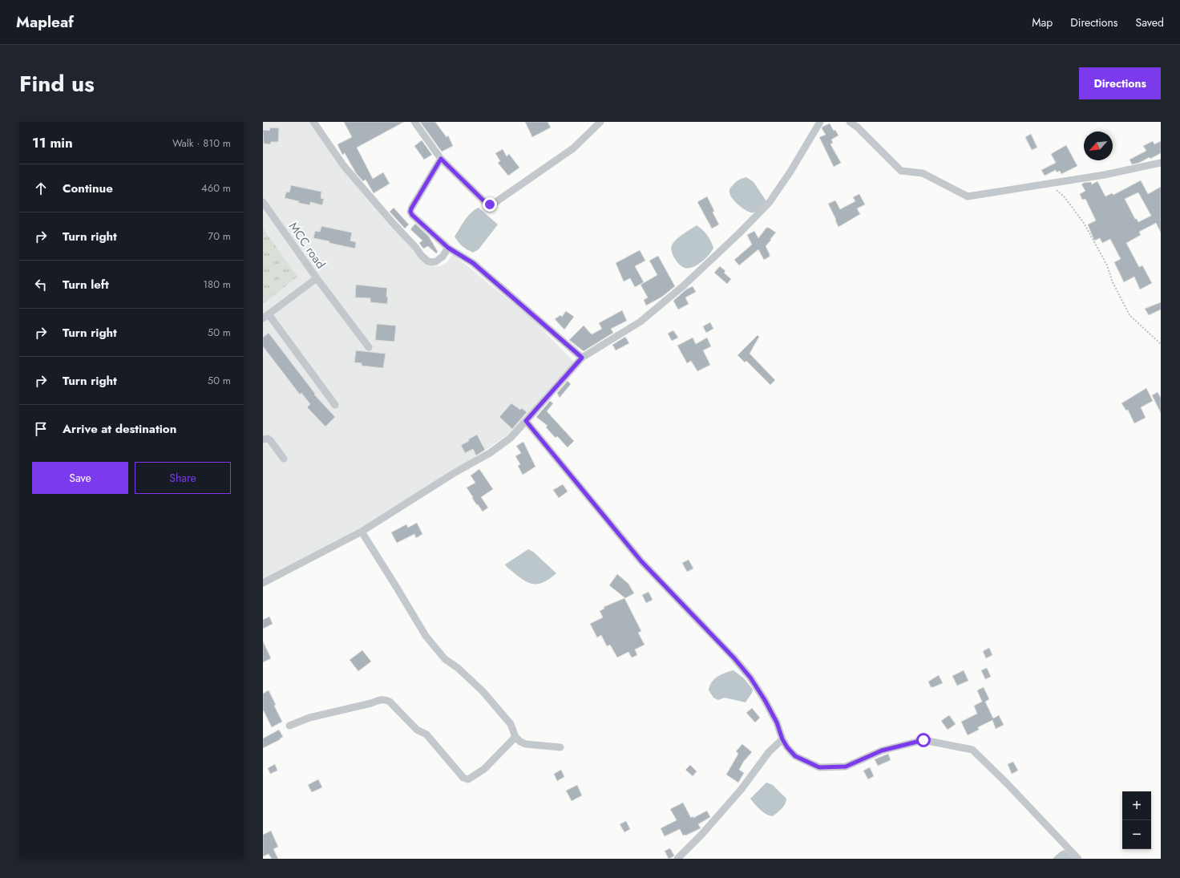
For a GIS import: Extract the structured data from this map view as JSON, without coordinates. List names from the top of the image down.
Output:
{
  "streets": {
    "street": ["MCC road"]
  },
  "north": "bottom left",
  "page": {
    "header": "Mapleaf",
    "nav": ["Map", "Directions", "Saved"],
    "title": "Find us",
    "buttons": [
      "Directions",
      ["Save", "Share"]
    ],
    "heading": ["11 min", "Walk · 810 m"],
    "list": [
      ["Continue", "460 m"],
      ["Turn right", "70 m"],
      ["Turn left", "180 m"],
      ["Turn right", "50 m"],
      ["Turn right", "50 m"],
      "Arrive at destination"
    ],
    "map_buttons": ["+", "−"]
  }
}
